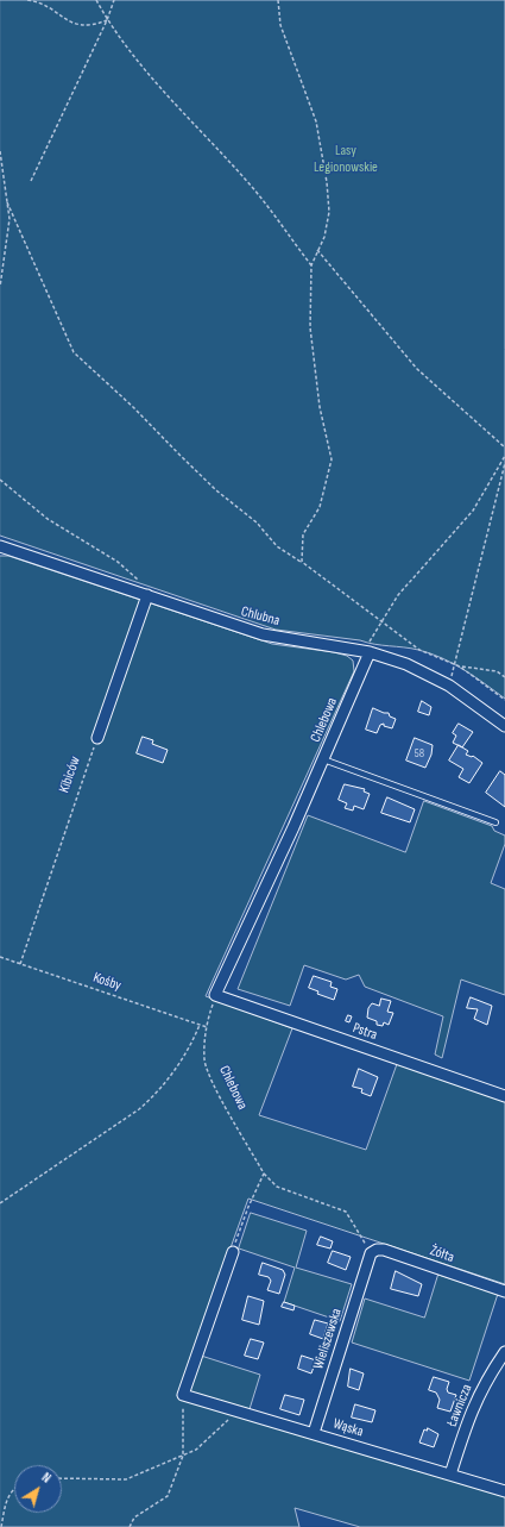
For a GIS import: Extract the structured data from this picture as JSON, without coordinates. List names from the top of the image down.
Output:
{
  "streets": {
    "street": [
      "Chlubna",
      "Chlebowa",
      "Pstra",
      "Żółta",
      "Wieliszewska",
      "Ławnicza",
      "Wąska"
    ],
    "path": ["Kibiców", "Kośby"]
  },
  "crossings": [
    ["Chlubna", "Chlebowa"],
    ["Chlebowa", "Kośby"],
    ["Chlebowa", "Pstra"],
    ["Kibiców", "Kośby"],
    ["Żółta", "Wieliszewska"],
    ["Wieliszewska", "Wąska"],
    ["Ławnicza", "Wąska"]
  ],
  "parks": ["Lasy Legionowskie"],
  "house_numbers": ["58"],
  "north": "top right"
}
